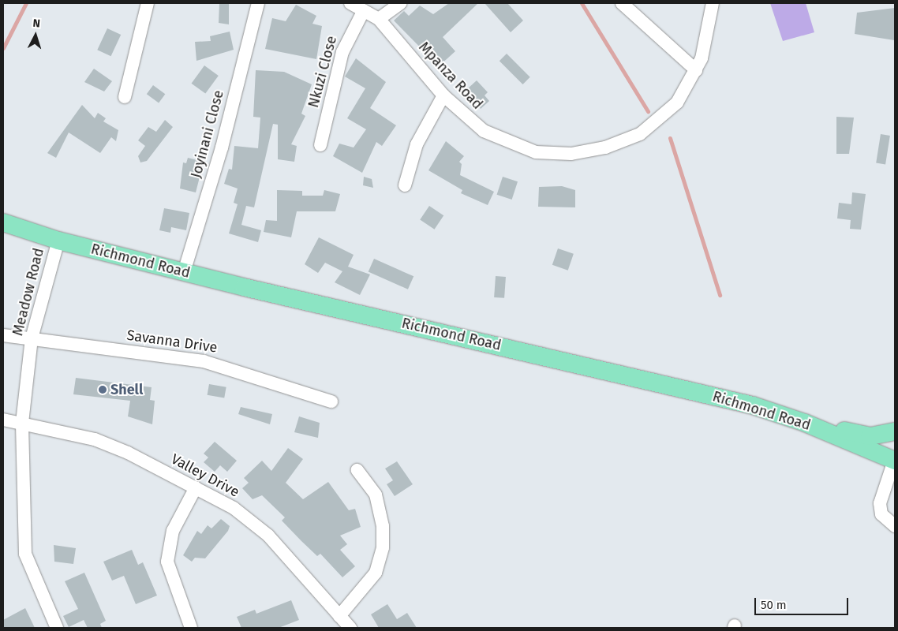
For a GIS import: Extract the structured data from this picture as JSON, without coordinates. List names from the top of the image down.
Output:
{
  "streets": {
    "highway": ["Richmond Road"],
    "street": [
      "Nkuzi Close",
      "Mpanza Road",
      "Joyinani Close",
      "Meadow Road",
      "Savanna Drive",
      "Valley Drive"
    ]
  },
  "crossings": [
    ["Nkuzi Close", "Mpanza Road"],
    ["Joyinani Close", "Richmond Road"],
    ["Richmond Road", "Meadow Road"],
    ["Meadow Road", "Savanna Drive"],
    ["Meadow Road", "Valley Drive"]
  ],
  "places": ["Shell"],
  "scale_bar": "50 m",
  "north": "top"
}
